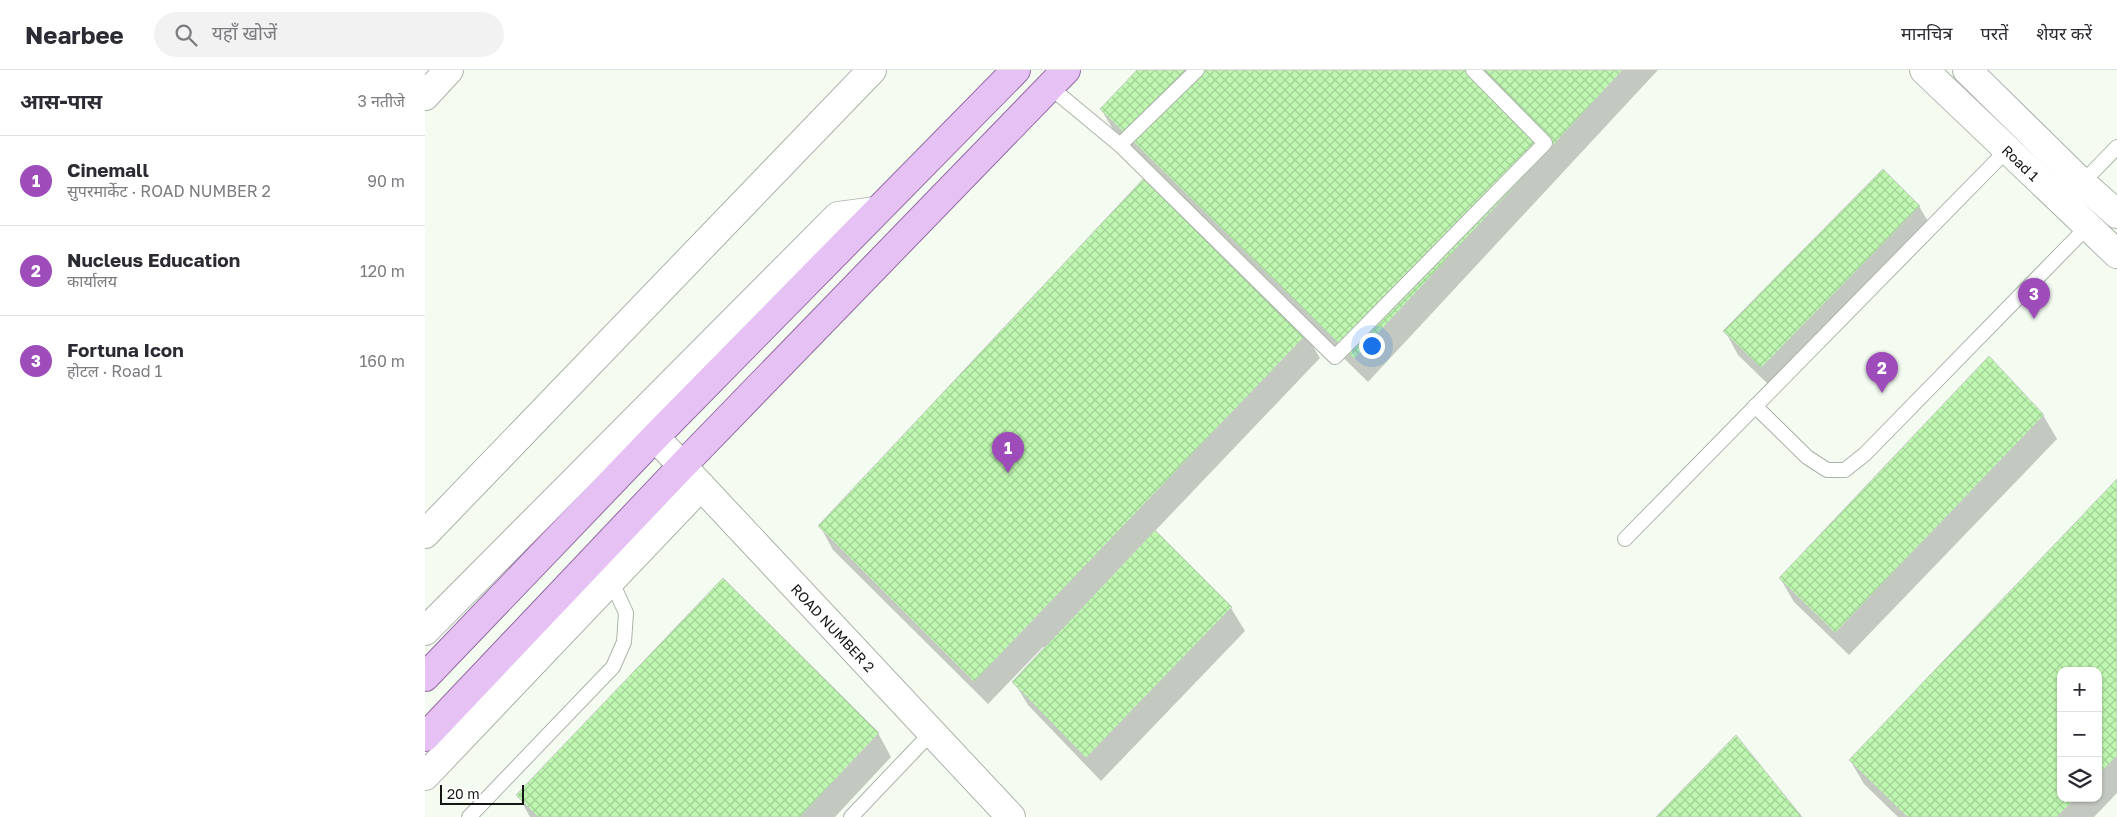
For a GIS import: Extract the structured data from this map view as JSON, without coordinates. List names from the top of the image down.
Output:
{
  "streets": {
    "street": ["Road 1", "ROAD NUMBER 2"]
  },
  "scale_bar": "20 m",
  "page": {
    "header": "Nearbee",
    "search": "यहाँ खोजें",
    "nav": ["मानचित्र", "परतें", "शेयर करें"],
    "heading": ["आस-पास", "3 नतीजे"],
    "list": [
      {
        "mark": "1",
        "name": "Cinemall",
        "note": "सुपरमार्केट · ROAD NUMBER 2",
        "value": "90 m"
      },
      {
        "mark": "2",
        "name": "Nucleus Education",
        "note": "कार्यालय",
        "value": "120 m"
      },
      {
        "mark": "3",
        "name": "Fortuna Icon",
        "note": "होटल · Road 1",
        "value": "160 m"
      }
    ],
    "pins": ["3", "2", "1"],
    "map_buttons": ["+", "−"],
    "scale": "20 m"
  }
}
